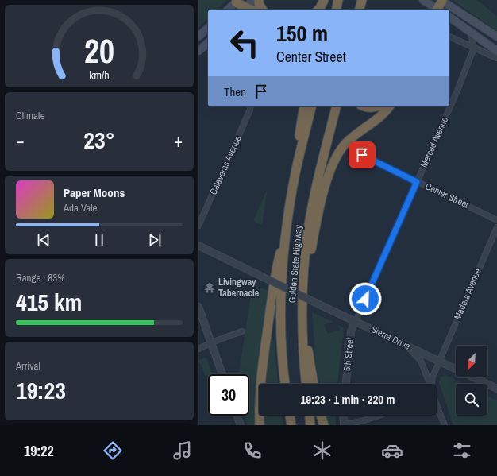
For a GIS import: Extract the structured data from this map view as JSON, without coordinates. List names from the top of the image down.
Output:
{
  "streets": {
    "highway": ["Golden State Highway"],
    "street": [
      "Merced Avenue",
      "Calaveras Avenue",
      "Center Street",
      "Madera Avenue",
      "Sierra Drive",
      "5th Street"
    ]
  },
  "crossings": [
    ["Merced Avenue", "Center Street"],
    ["Merced Avenue", "Sierra Drive"],
    ["Merced Avenue", "5th Street"],
    ["Madera Avenue", "Sierra Drive"],
    ["Sierra Drive", "5th Street"]
  ],
  "places": {
    "temple": ["Livingway Tabernacle"]
  },
  "north": "bottom left",
  "page": {
    "turn": ["150 m", "Center Street"],
    "then": "Then",
    "tile": [
      "Climate",
      ["Range · 83%", "415 km"],
      ["Arrival", "19:23"]
    ],
    "heat": ["−", "23°", "+"],
    "song": ["Paper Moons", "Ada Vale"],
    "limit": "30",
    "trip": "19:23 · 1 min · 220 m",
    "tabs": "19:22",
    "gauge": ["20", "km/h"]
  }
}
